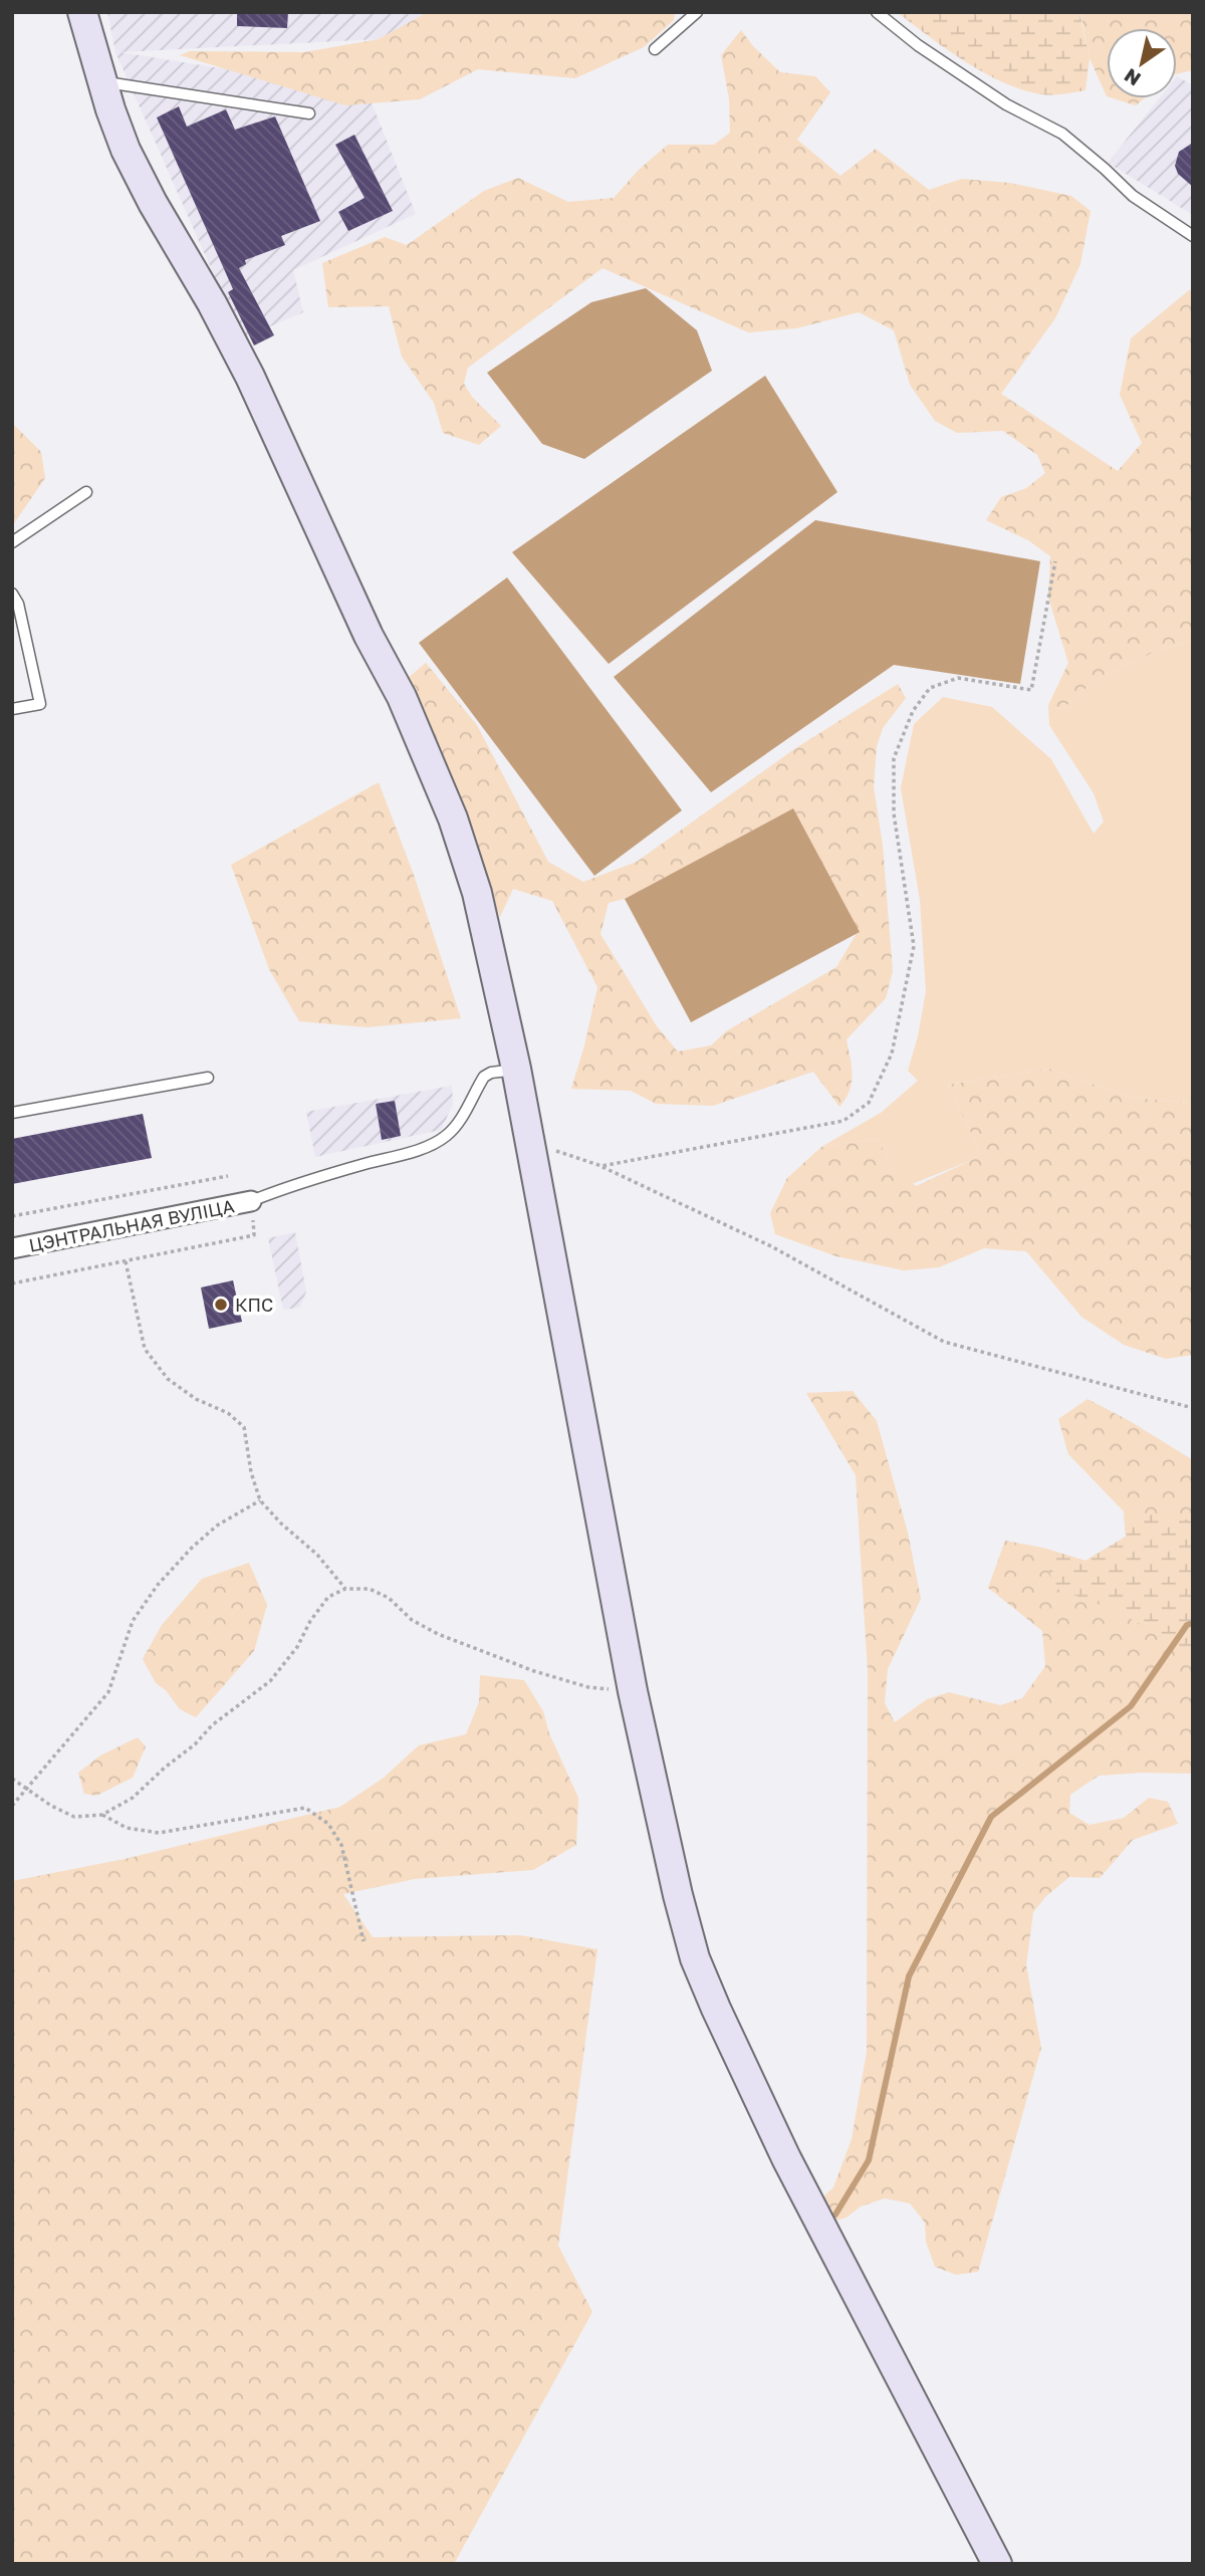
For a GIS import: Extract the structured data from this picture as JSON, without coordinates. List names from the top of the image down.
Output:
{
  "streets": {
    "street": ["ЦЭНТРАЛЬНАЯ ВУЛІЦА"]
  },
  "places": ["КПС"],
  "north": "bottom left"
}
